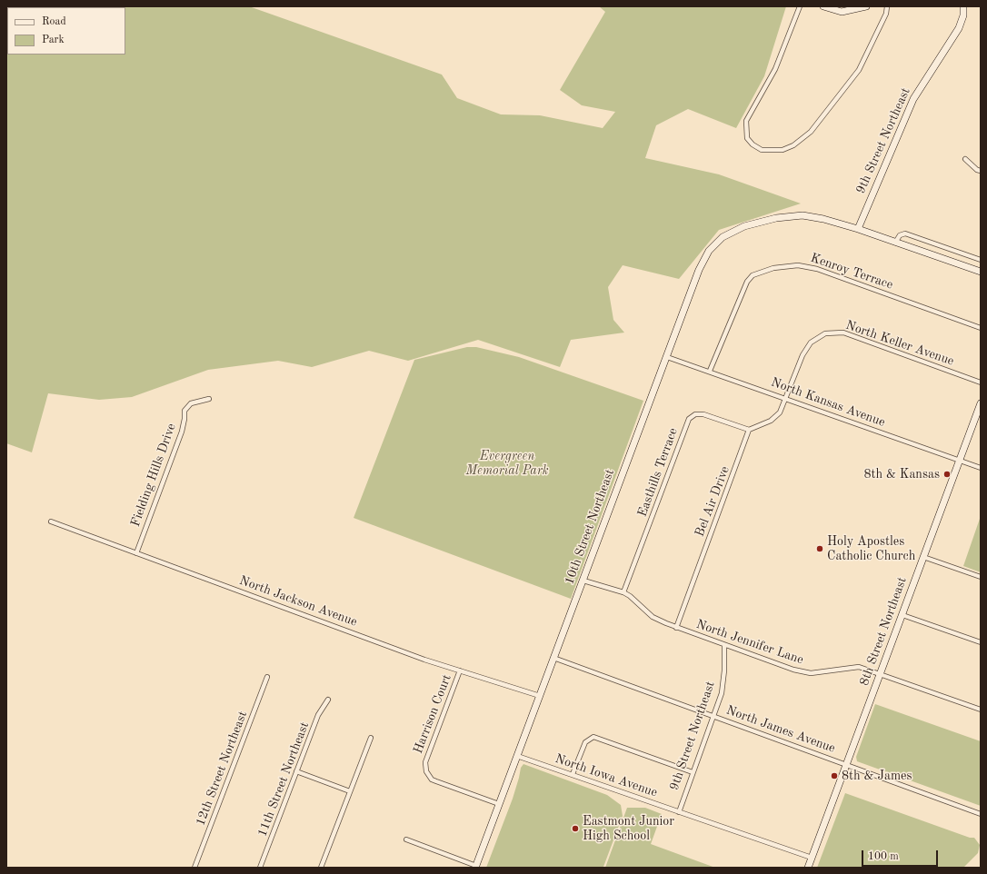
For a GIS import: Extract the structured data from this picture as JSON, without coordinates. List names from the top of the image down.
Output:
{
  "streets": {
    "main road": ["9th Street Northeast", "10th Street Northeast", "8th Street Northeast"],
    "street": [
      "Kenroy Terrace",
      "North Keller Avenue",
      "North Kansas Avenue",
      "Easthills Terrace",
      "Fielding Hills Drive",
      "Bel Air Drive",
      "North Jackson Avenue",
      "North Jennifer Lane",
      "Harrison Court",
      "North James Avenue",
      "12th Street Northeast",
      "North Iowa Avenue",
      "11th Street Northeast"
    ]
  },
  "crossings": [
    ["9th Street Northeast", "10th Street Northeast"],
    ["9th Street Northeast", "North Jennifer Lane"],
    ["9th Street Northeast", "North James Avenue"],
    ["9th Street Northeast", "North Iowa Avenue"],
    ["Kenroy Terrace", "North Kansas Avenue"],
    ["North Keller Avenue", "North Kansas Avenue"],
    ["North Kansas Avenue", "10th Street Northeast"],
    ["North Kansas Avenue", "8th Street Northeast"],
    ["Easthills Terrace", "Bel Air Drive"],
    ["Easthills Terrace", "North Jennifer Lane"],
    ["Fielding Hills Drive", "North Jackson Avenue"],
    ["Bel Air Drive", "North Jennifer Lane"],
    ["10th Street Northeast", "North Jackson Avenue"],
    ["10th Street Northeast", "North Jennifer Lane"],
    ["10th Street Northeast", "Harrison Court"],
    ["10th Street Northeast", "North James Avenue"],
    ["10th Street Northeast", "North Iowa Avenue"],
    ["North Jackson Avenue", "Harrison Court"],
    ["8th Street Northeast", "North Jennifer Lane"],
    ["8th Street Northeast", "North James Avenue"],
    ["8th Street Northeast", "North Iowa Avenue"]
  ],
  "parks": ["Evergreen Memorial Park"],
  "places": [
    "8th & Kansas",
    "Holy Apostles Catholic Church",
    "8th & James",
    "Eastmont Junior High School"
  ],
  "legend": ["Road", "Park"],
  "scale_bar": "100 m"
}
